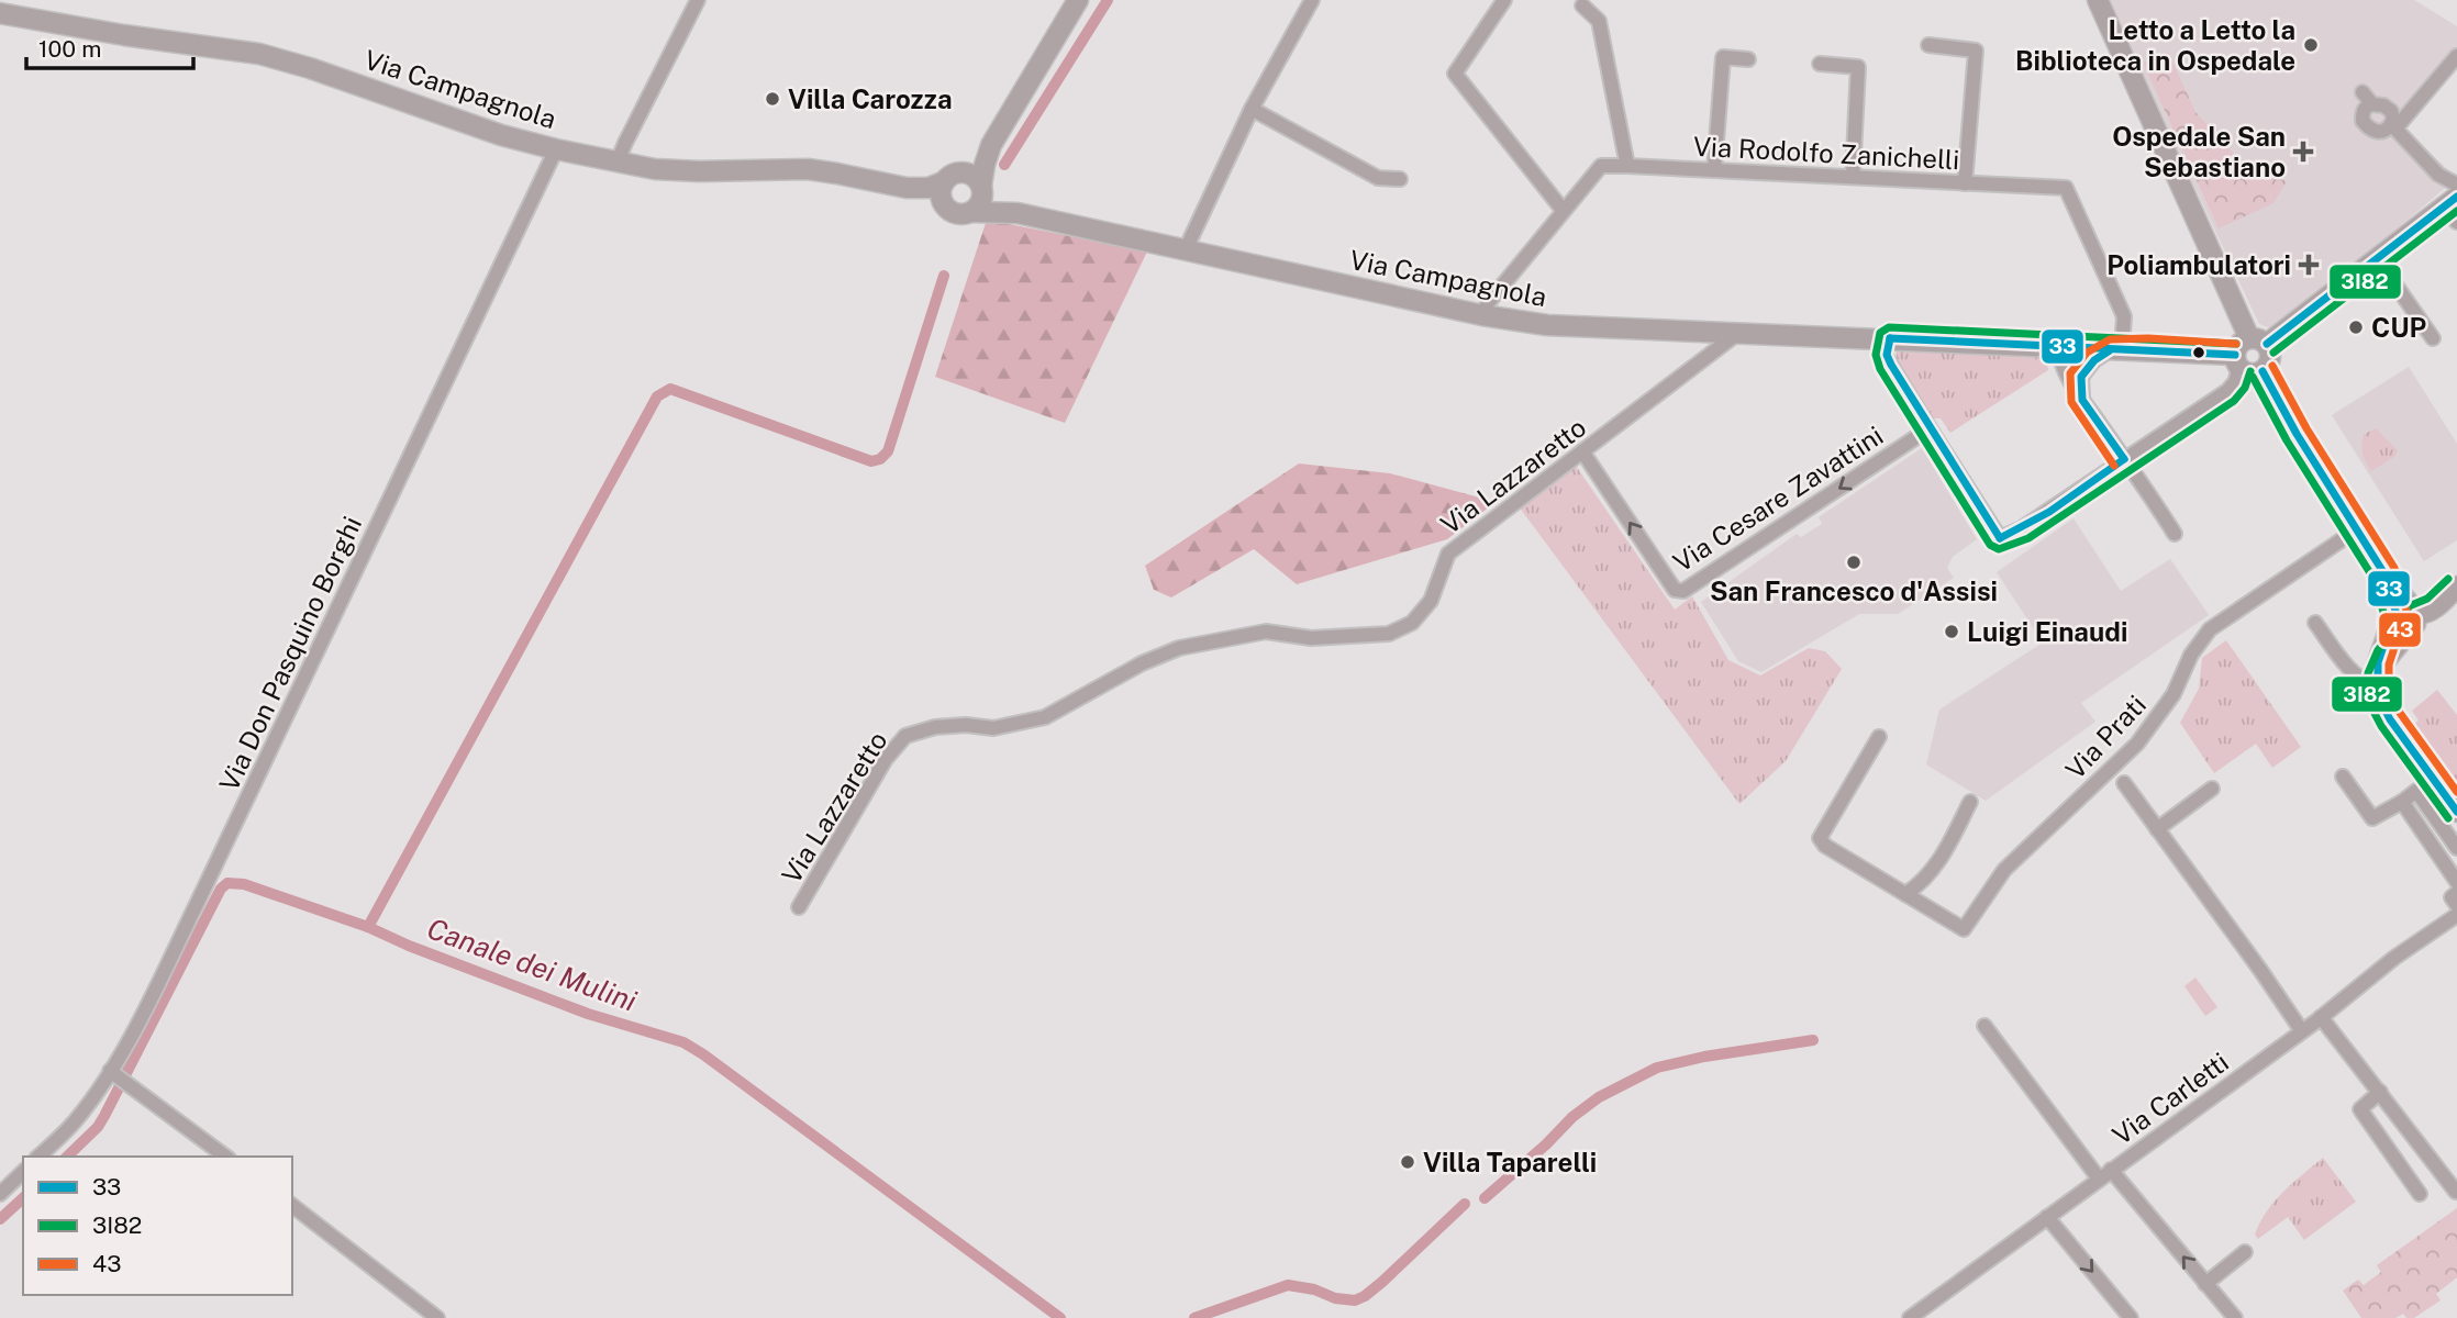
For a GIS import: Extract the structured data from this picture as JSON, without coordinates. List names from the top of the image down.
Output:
{
  "streets": {
    "main road": ["Via Campagnola"],
    "street": [
      "Via Rodolfo Zanichelli",
      "Via Lazzaretto",
      "Via Cesare Zavattini",
      "Via Don Pasquino Borghi",
      "Via Prati",
      "Via Carletti"
    ]
  },
  "crossings": [
    ["Via Campagnola", "Via Rodolfo Zanichelli"],
    ["Via Campagnola", "Via Lazzaretto"],
    ["Via Campagnola", "Via Don Pasquino Borghi"],
    ["Via Lazzaretto", "Via Cesare Zavattini"]
  ],
  "water": ["Canale dei Mulini"],
  "places": {
    "other": [
      "Letto a Letto la Biblioteca in Ospedale",
      "Villa Carozza",
      "CUP",
      "San Francesco d'Assisi",
      "Luigi Einaudi",
      "Villa Taparelli"
    ],
    "health": ["Ospedale San Sebastiano", "Poliambulatori"]
  },
  "lines": ["transit line 33", "transit line 3I82", "transit line 43"],
  "legend": ["33", "3I82", "43"],
  "scale_bar": "100 m"
}
